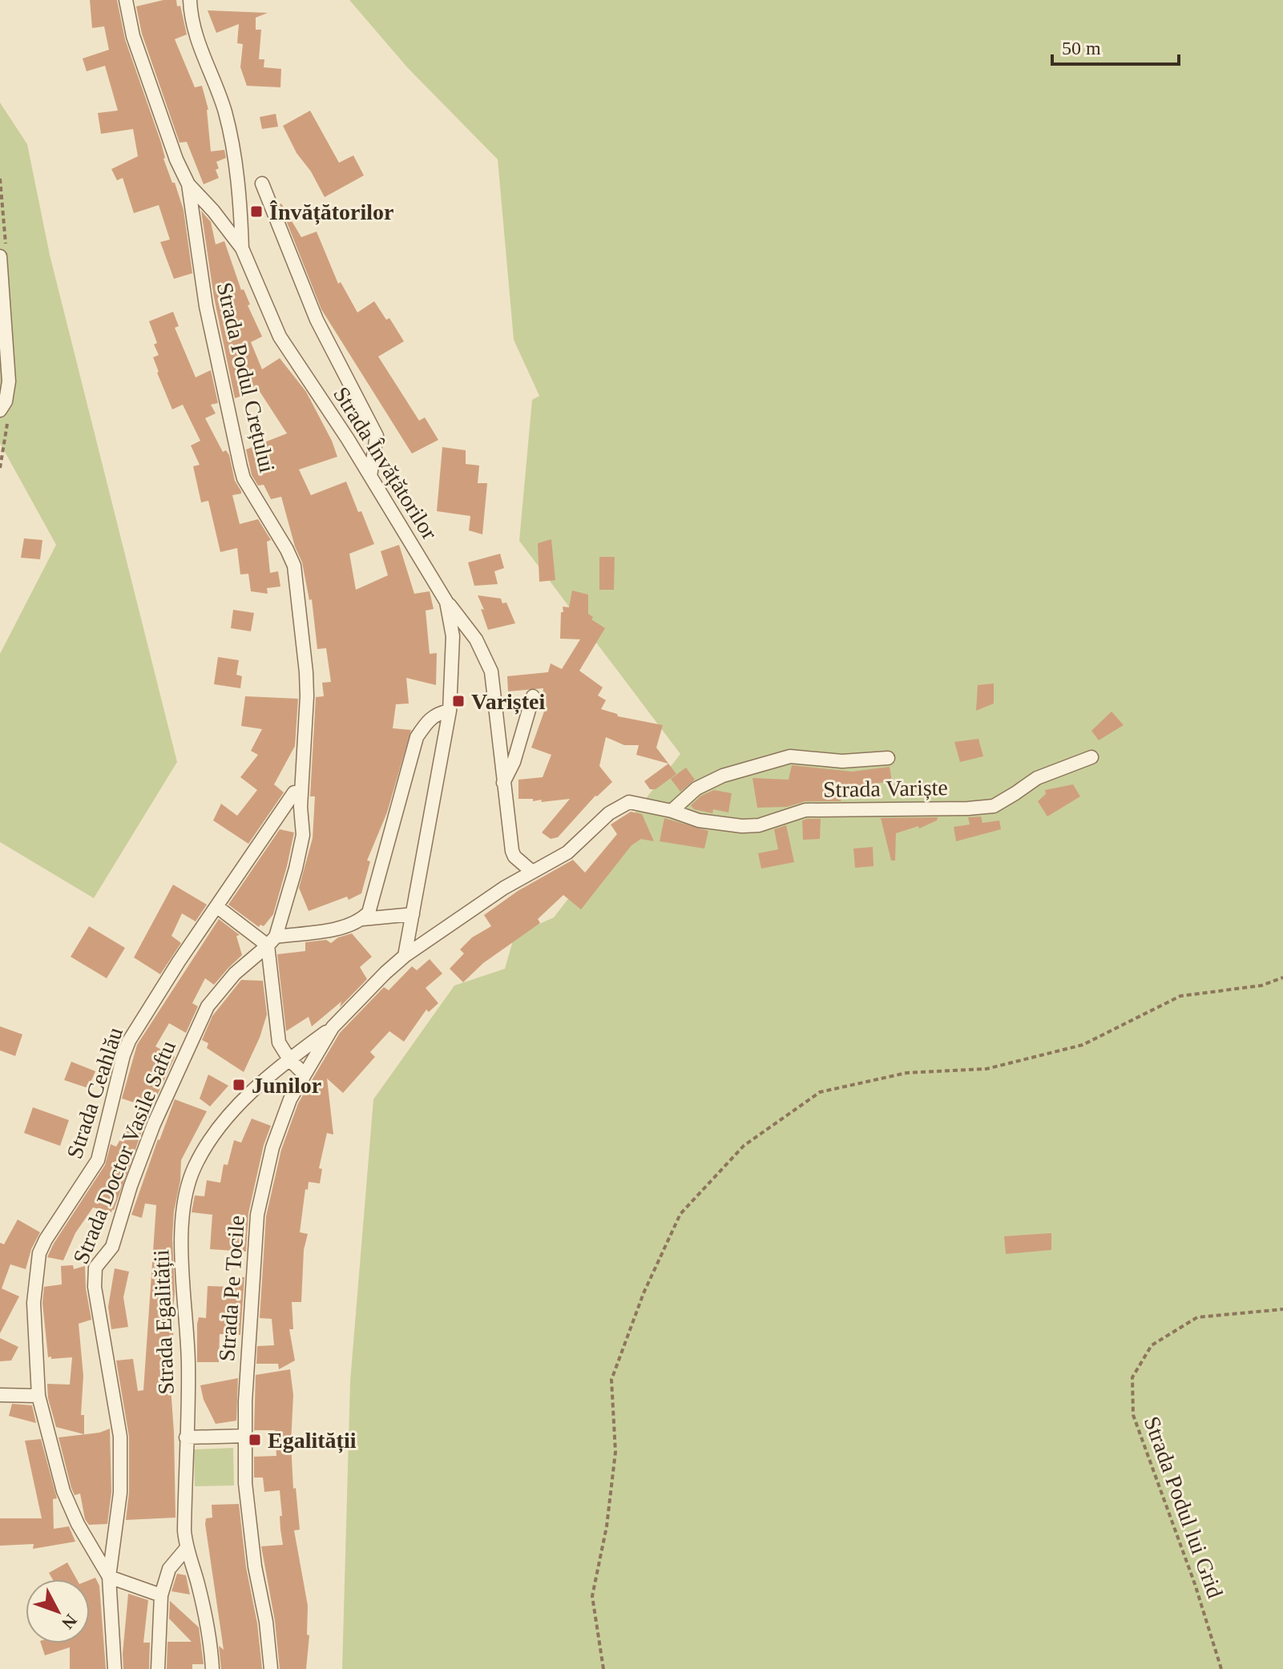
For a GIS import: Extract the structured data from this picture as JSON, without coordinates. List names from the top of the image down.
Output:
{
  "streets": {
    "street": [
      "Strada Podul Crețului",
      "Strada Învățătorilor",
      "Strada Variște",
      "Strada Ceahlău",
      "Strada Doctor Vasile Saftu",
      "Strada Pe Tocile",
      "Strada Egalității"
    ],
    "path": ["Strada Podul lui Grid"]
  },
  "crossings": [
    ["Strada Podul Crețului", "Strada Învățătorilor"],
    ["Strada Podul Crețului", "Strada Doctor Vasile Saftu"],
    ["Strada Podul Crețului", "Strada Egalității"],
    ["Strada Învățătorilor", "Strada Variște"],
    ["Strada Învățătorilor", "Strada Pe Tocile"],
    ["Strada Variște", "Strada Pe Tocile"],
    ["Strada Ceahlău", "Strada Doctor Vasile Saftu"],
    ["Strada Pe Tocile", "Strada Egalității"]
  ],
  "places": {
    "transit": [
      "Învățătorilor",
      "Variștei",
      "Junilor",
      "Egalității"
    ]
  },
  "scale_bar": "50 m",
  "north": "bottom right"
}
